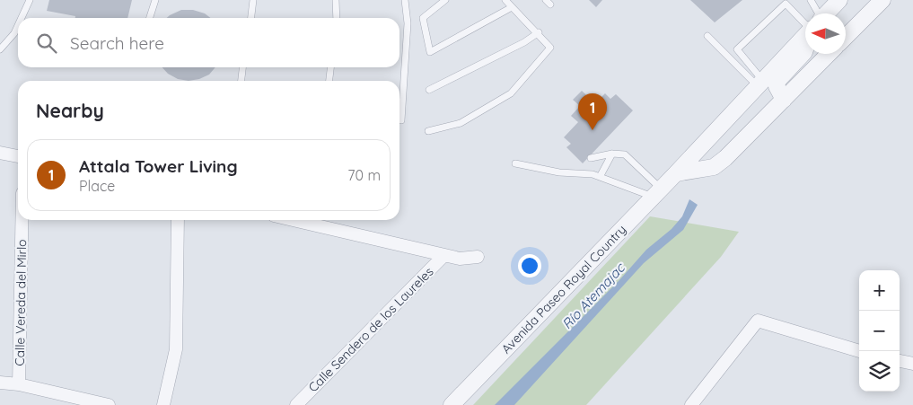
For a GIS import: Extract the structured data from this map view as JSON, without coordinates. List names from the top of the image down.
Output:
{
  "streets": {
    "street": ["Avenida Paseo Royal Country", "Calle Vereda del Mirlo", "Calle Sendero de los Laureles"]
  },
  "water": ["Río Atemajac"],
  "north": "left",
  "page": {
    "search": "Search here",
    "heading": "Nearby",
    "pins": "1",
    "list": [
      {
        "mark": "1",
        "name": "Attala Tower Living",
        "note": "Place",
        "value": "70 m"
      }
    ],
    "map_buttons": ["+", "−"]
  }
}
